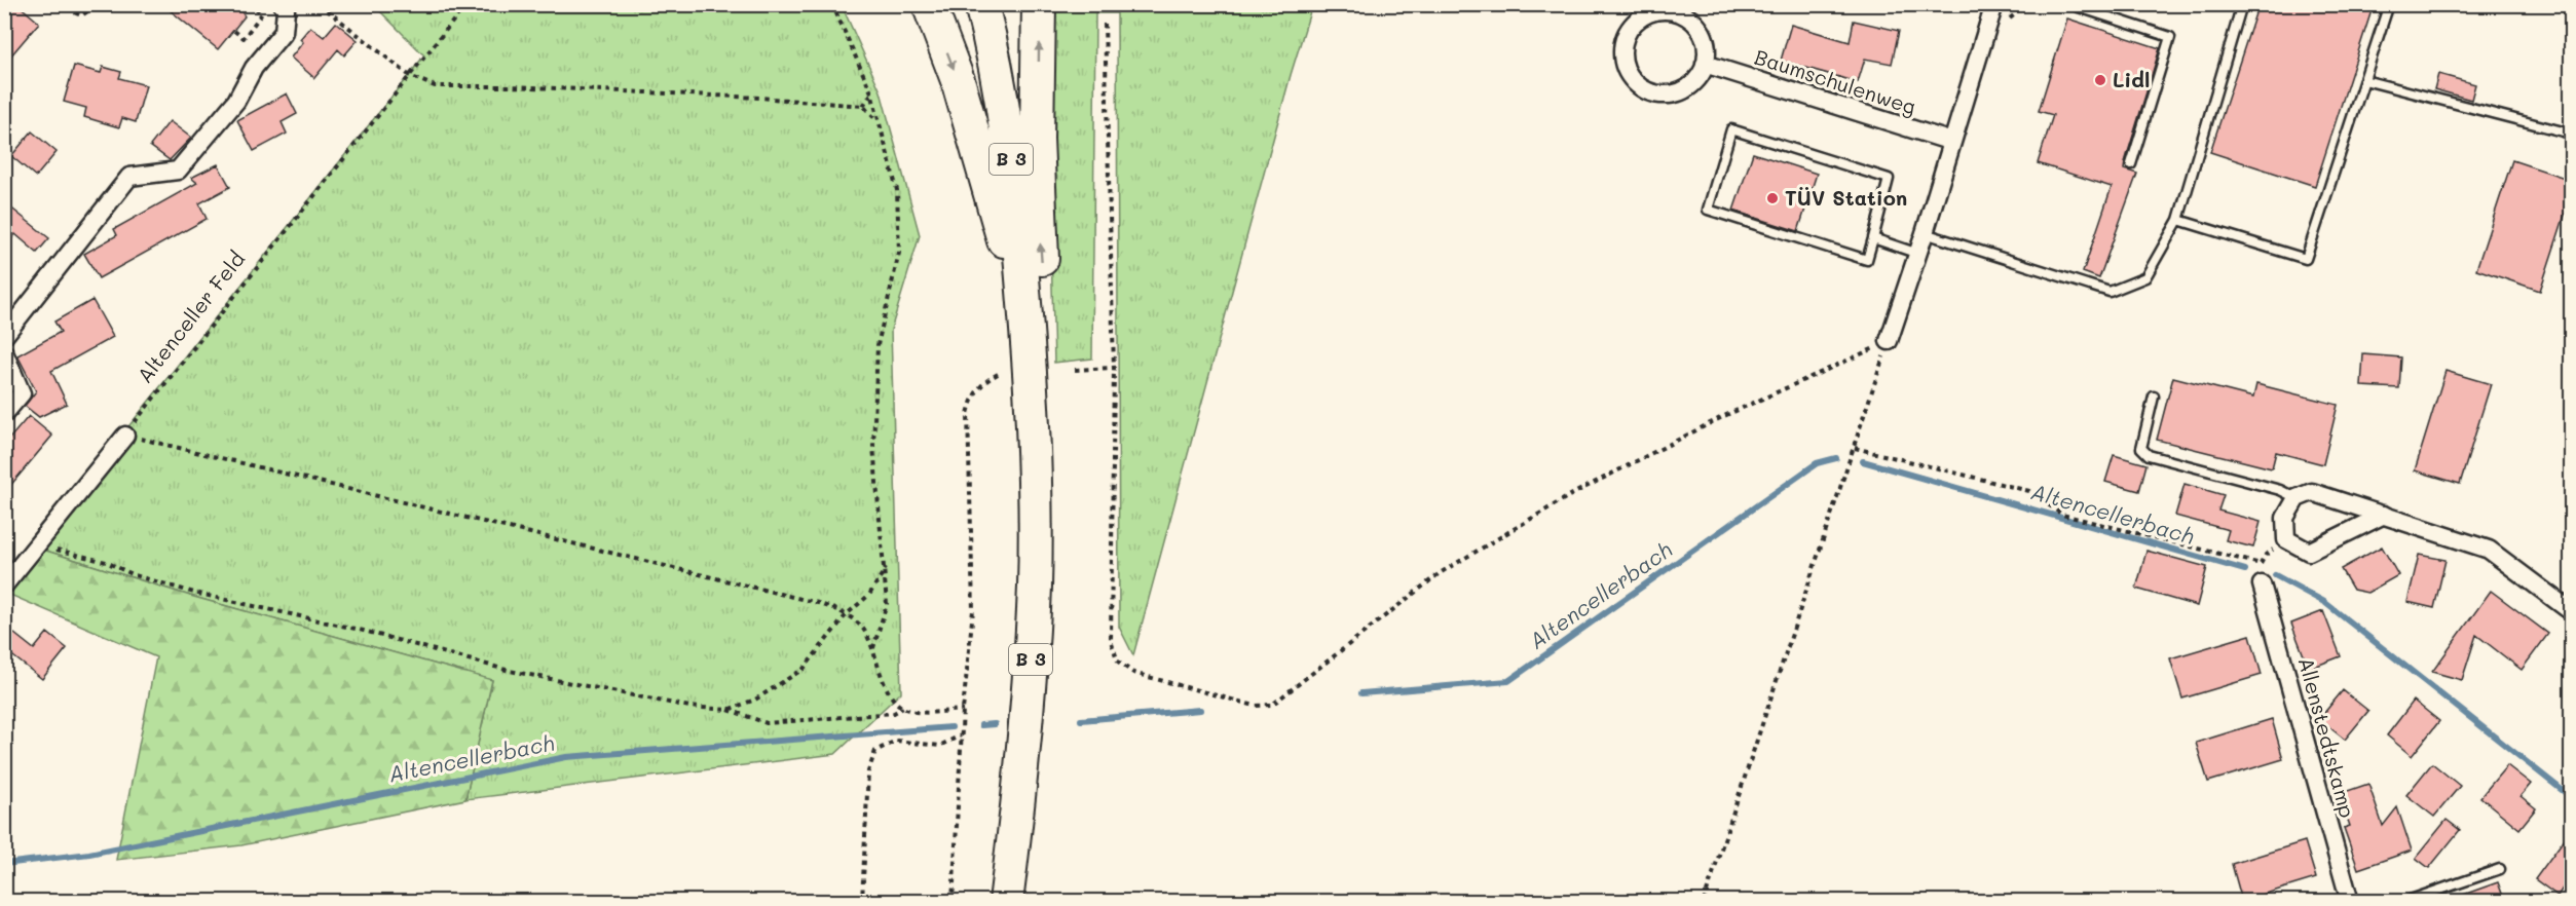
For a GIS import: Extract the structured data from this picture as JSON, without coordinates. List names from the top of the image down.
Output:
{
  "streets": {
    "highway": ["B 3"],
    "street": ["Baumschulenweg", "Allenstedtskamp"],
    "path": ["Altenceller Feld"]
  },
  "water": ["Altencellerbach"],
  "places": ["Lidl", "TÜV Station"]
}
